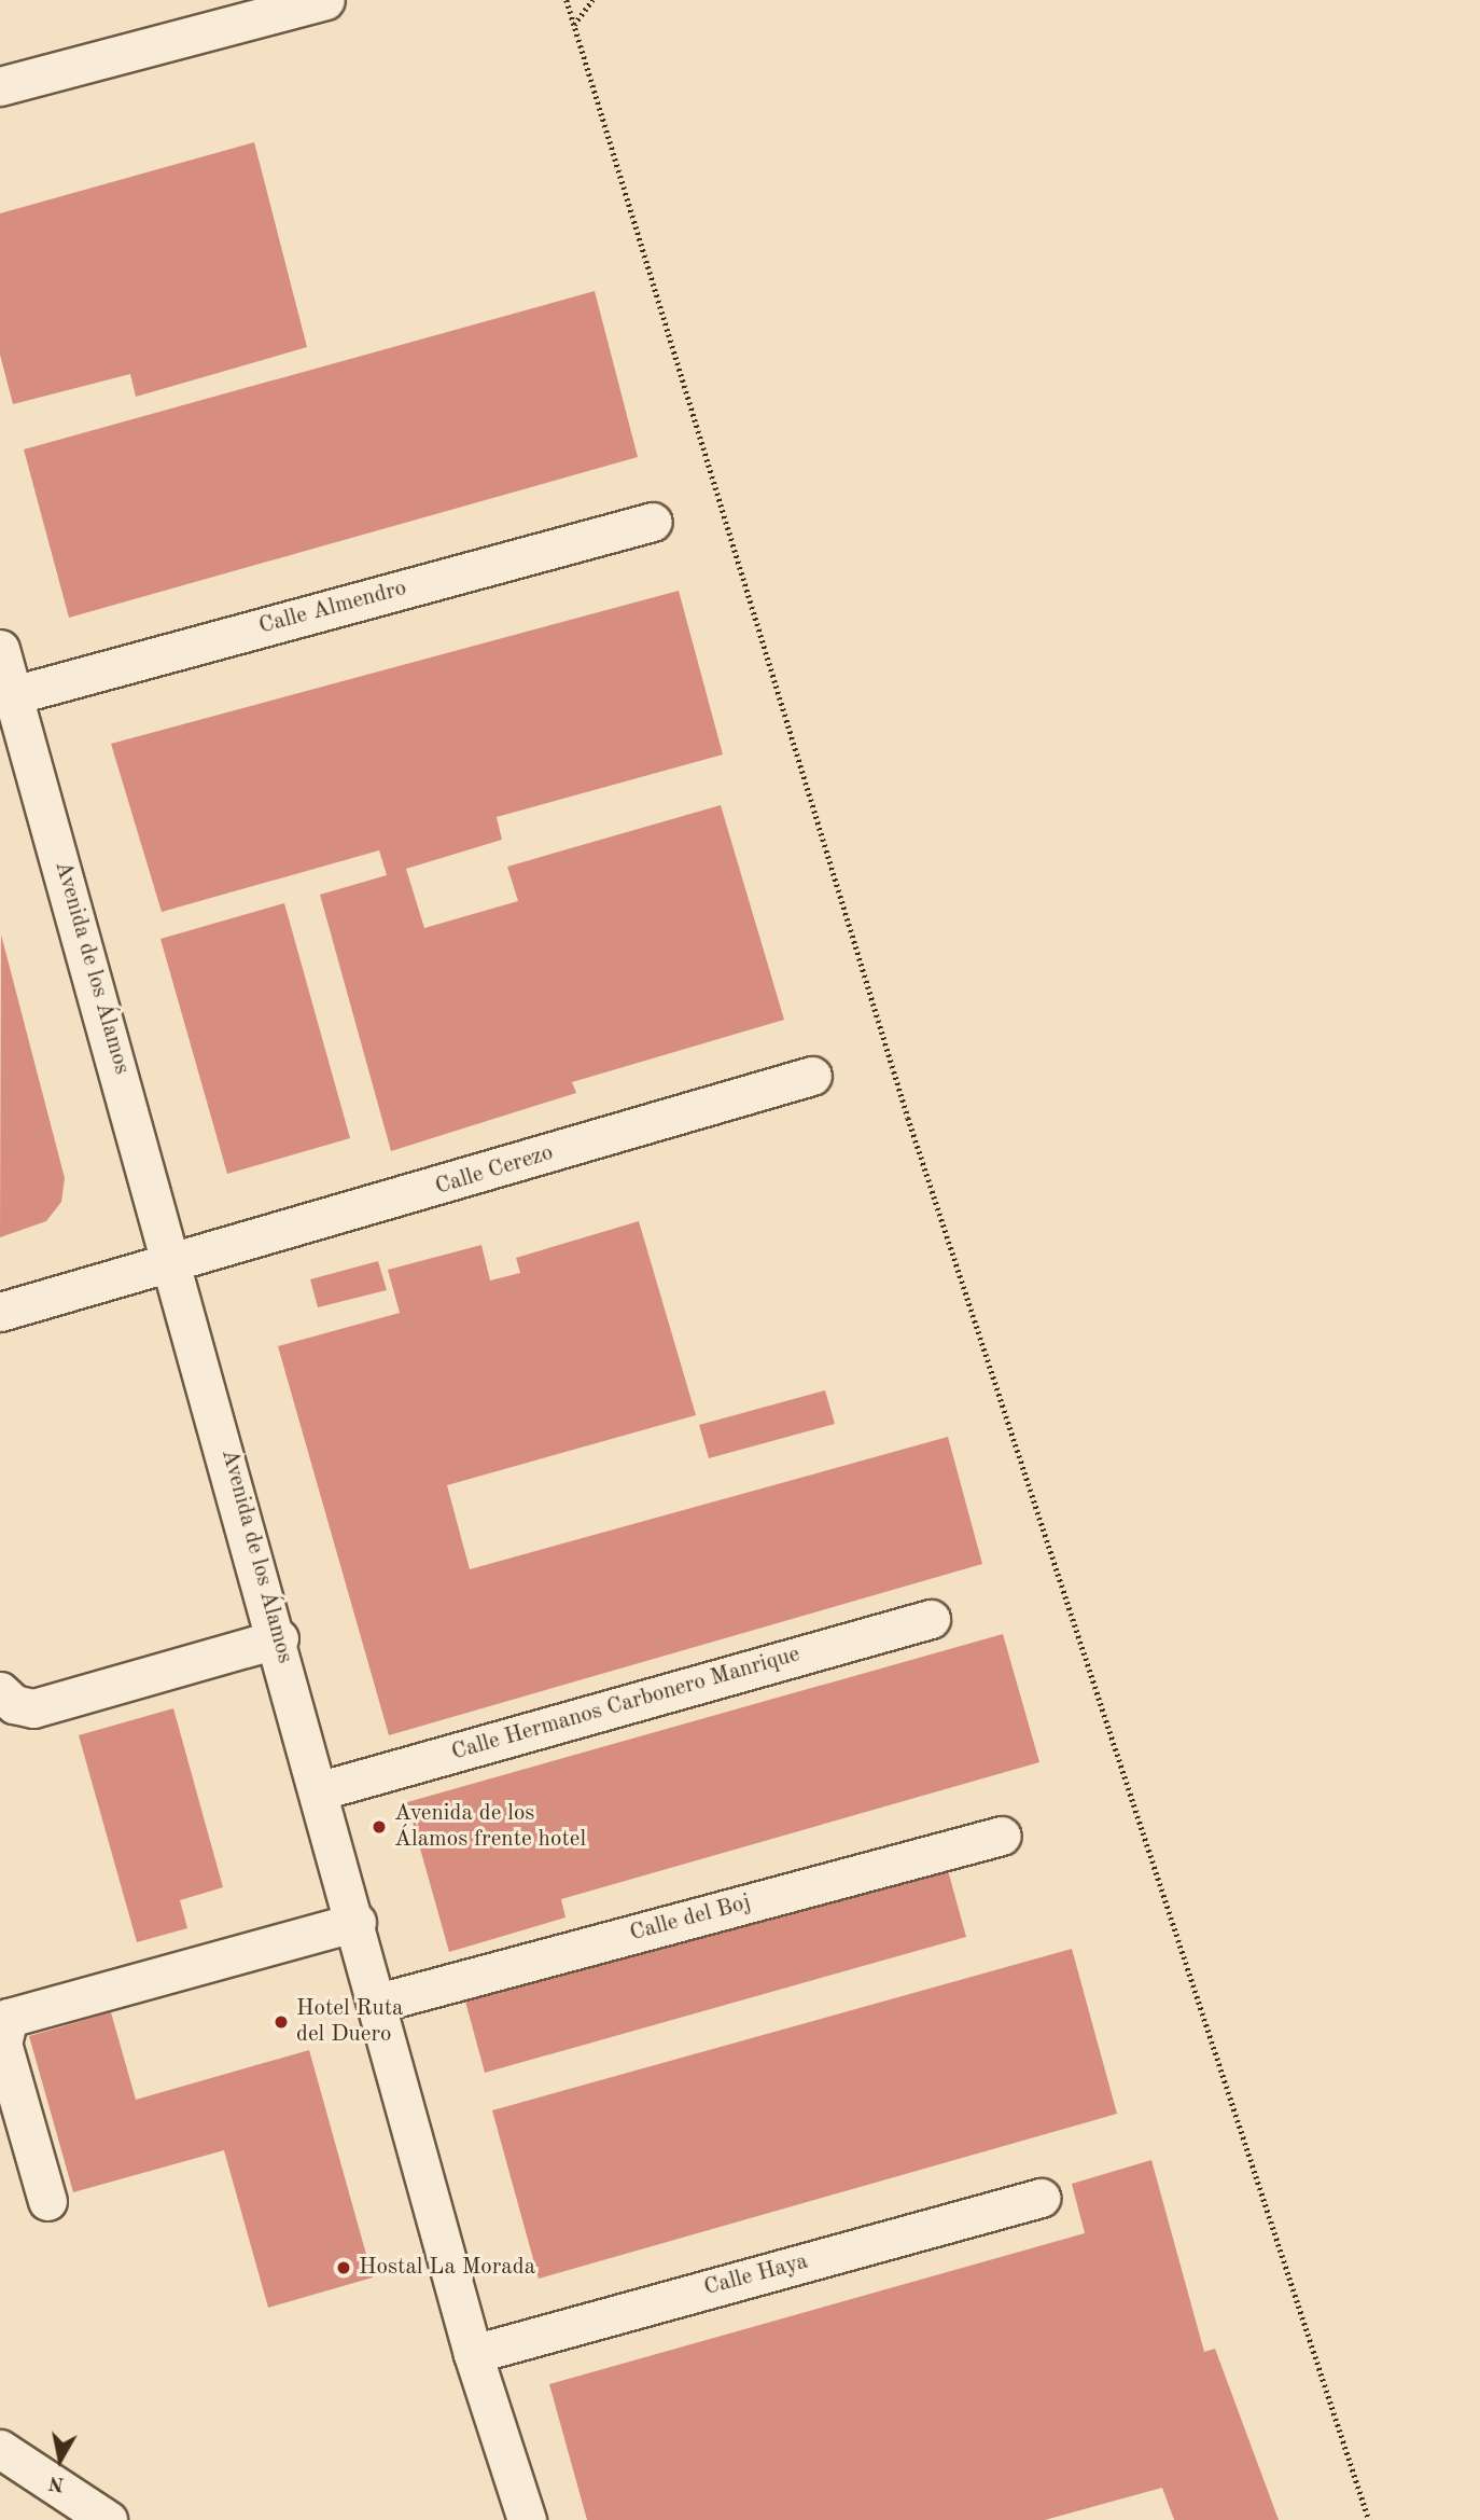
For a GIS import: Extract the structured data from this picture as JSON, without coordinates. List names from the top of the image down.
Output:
{
  "streets": {
    "street": [
      "Calle Almendro",
      "Avenida de los Álamos",
      "Calle Cerezo",
      "Calle Hermanos Carbonero Manrique",
      "Calle del Boj",
      "Calle Haya"
    ]
  },
  "crossings": [
    ["Calle Almendro", "Avenida de los Álamos"],
    ["Avenida de los Álamos", "Calle Cerezo"],
    ["Avenida de los Álamos", "Calle Hermanos Carbonero Manrique"],
    ["Avenida de los Álamos", "Calle del Boj"],
    ["Avenida de los Álamos", "Calle Haya"]
  ],
  "places": ["Avenida de los Álamos frente hotel", "Hotel Ruta del Duero", "Hostal La Morada"],
  "north": "bottom"
}
